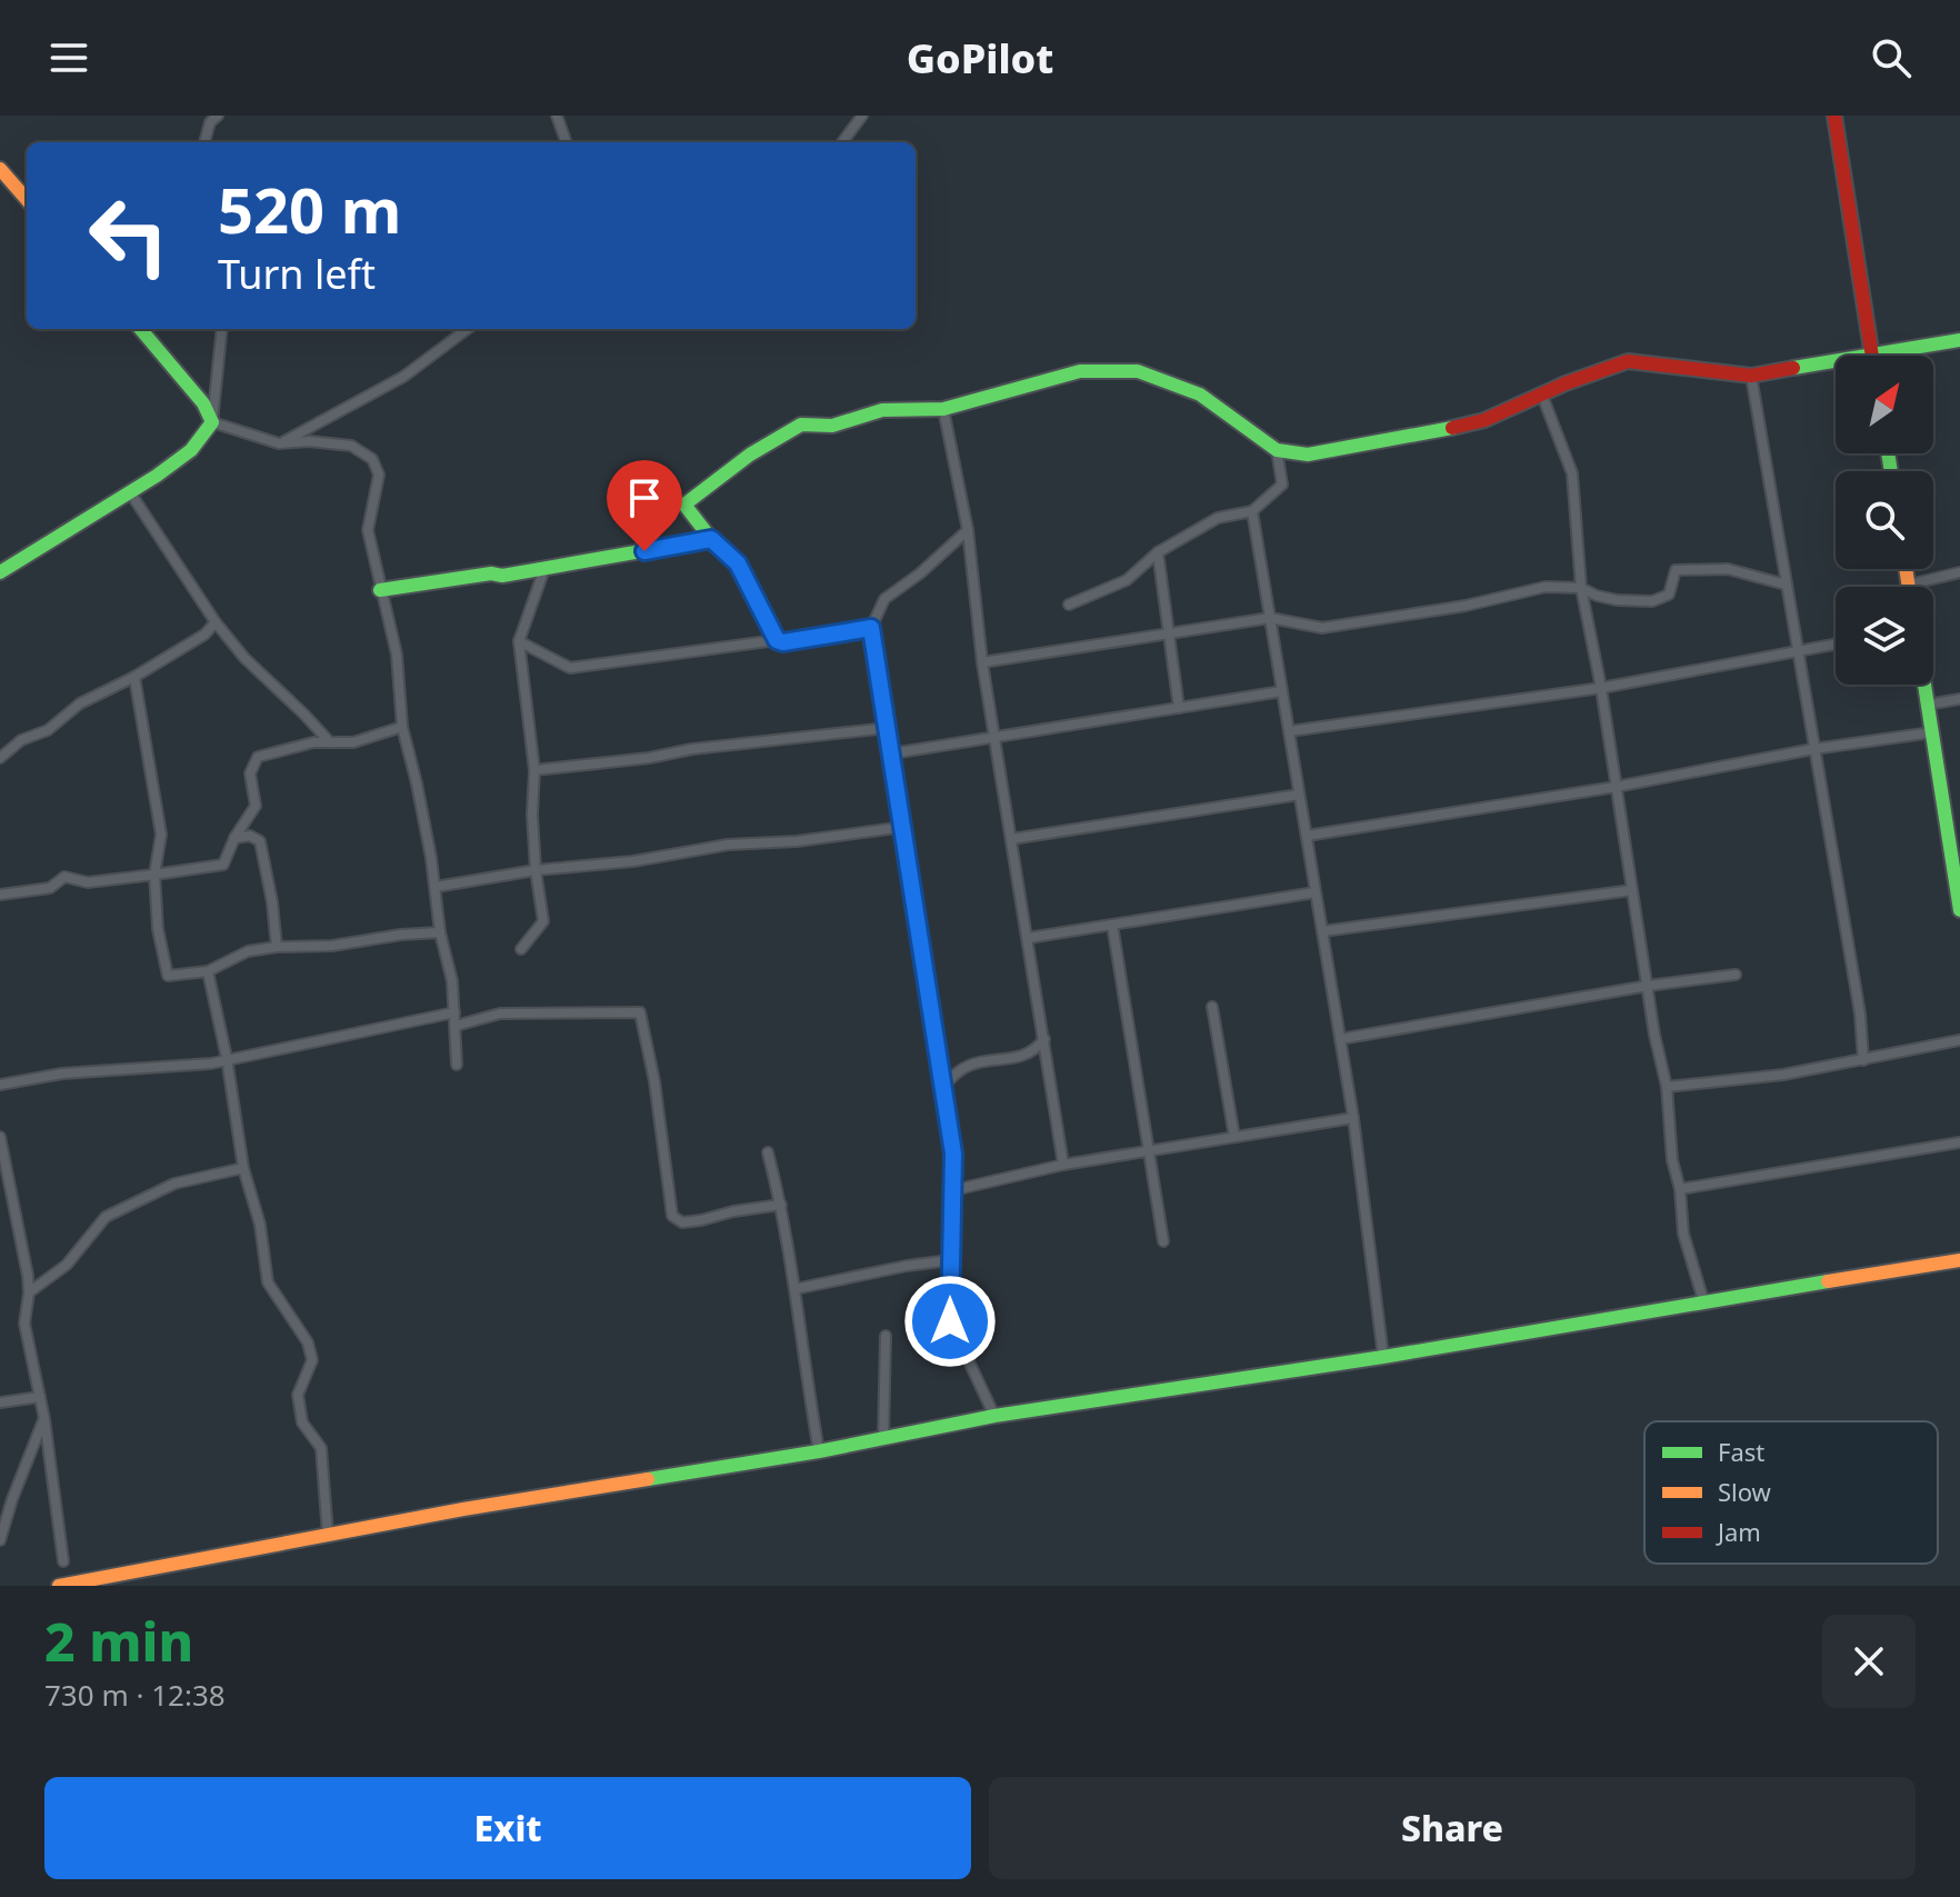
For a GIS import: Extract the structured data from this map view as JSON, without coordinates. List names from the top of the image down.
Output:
{
  "legend": ["Fast", "Slow", "Jam"],
  "north": "top right",
  "page": {
    "header": "GoPilot",
    "turn": ["520 m", "Turn left"],
    "heading": ["2 min", "730 m · 12:38"],
    "buttons": ["Exit", "Share"]
  }
}
